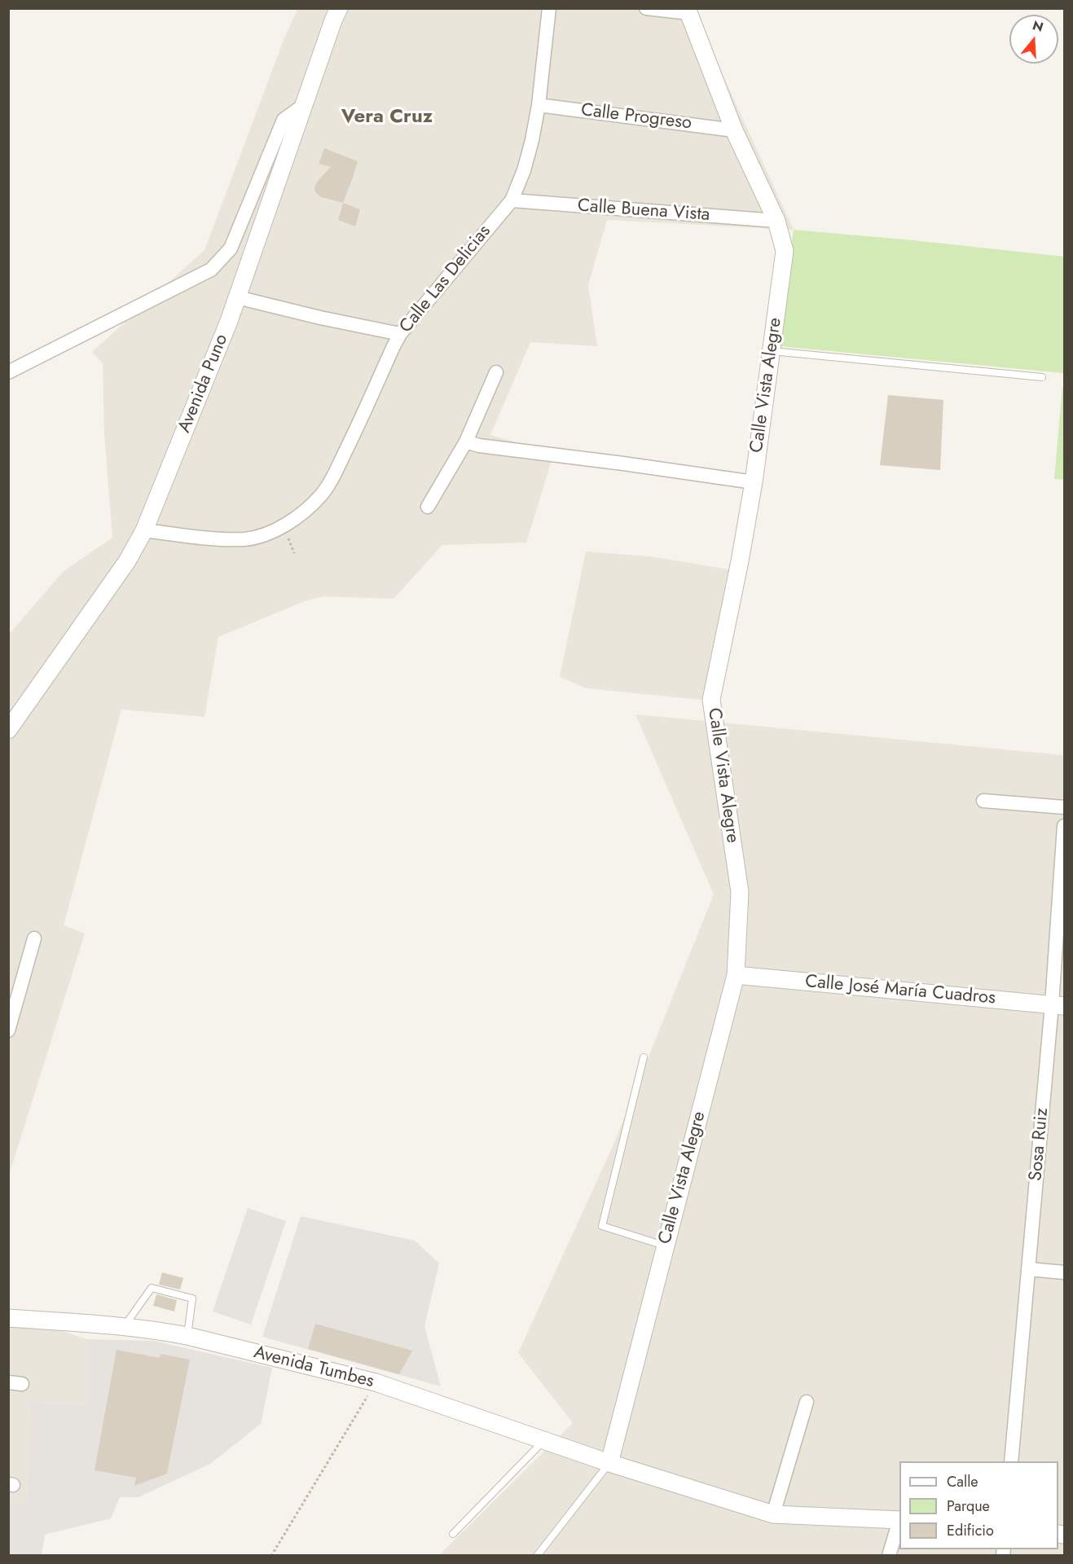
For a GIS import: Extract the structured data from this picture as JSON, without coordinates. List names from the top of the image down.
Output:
{
  "streets": {
    "street": [
      "Calle Progreso",
      "Calle Buena Vista",
      "Calle Las Delicias",
      "Avenida Puno",
      "Calle Vista Alegre",
      "Calle José María Cuadros",
      "Sosa Ruiz",
      "Avenida Tumbes"
    ]
  },
  "crossings": [
    ["Calle Progreso", "Calle Las Delicias"],
    ["Calle Progreso", "Calle Vista Alegre"],
    ["Calle Buena Vista", "Calle Las Delicias"],
    ["Calle Buena Vista", "Calle Vista Alegre"],
    ["Calle Las Delicias", "Avenida Puno"],
    ["Calle Vista Alegre", "Calle José María Cuadros"],
    ["Calle Vista Alegre", "Avenida Tumbes"],
    ["Calle José María Cuadros", "Sosa Ruiz"]
  ],
  "districts": ["Vera Cruz"],
  "legend": ["Calle", "Parque", "Edificio"],
  "north": "top"
}
